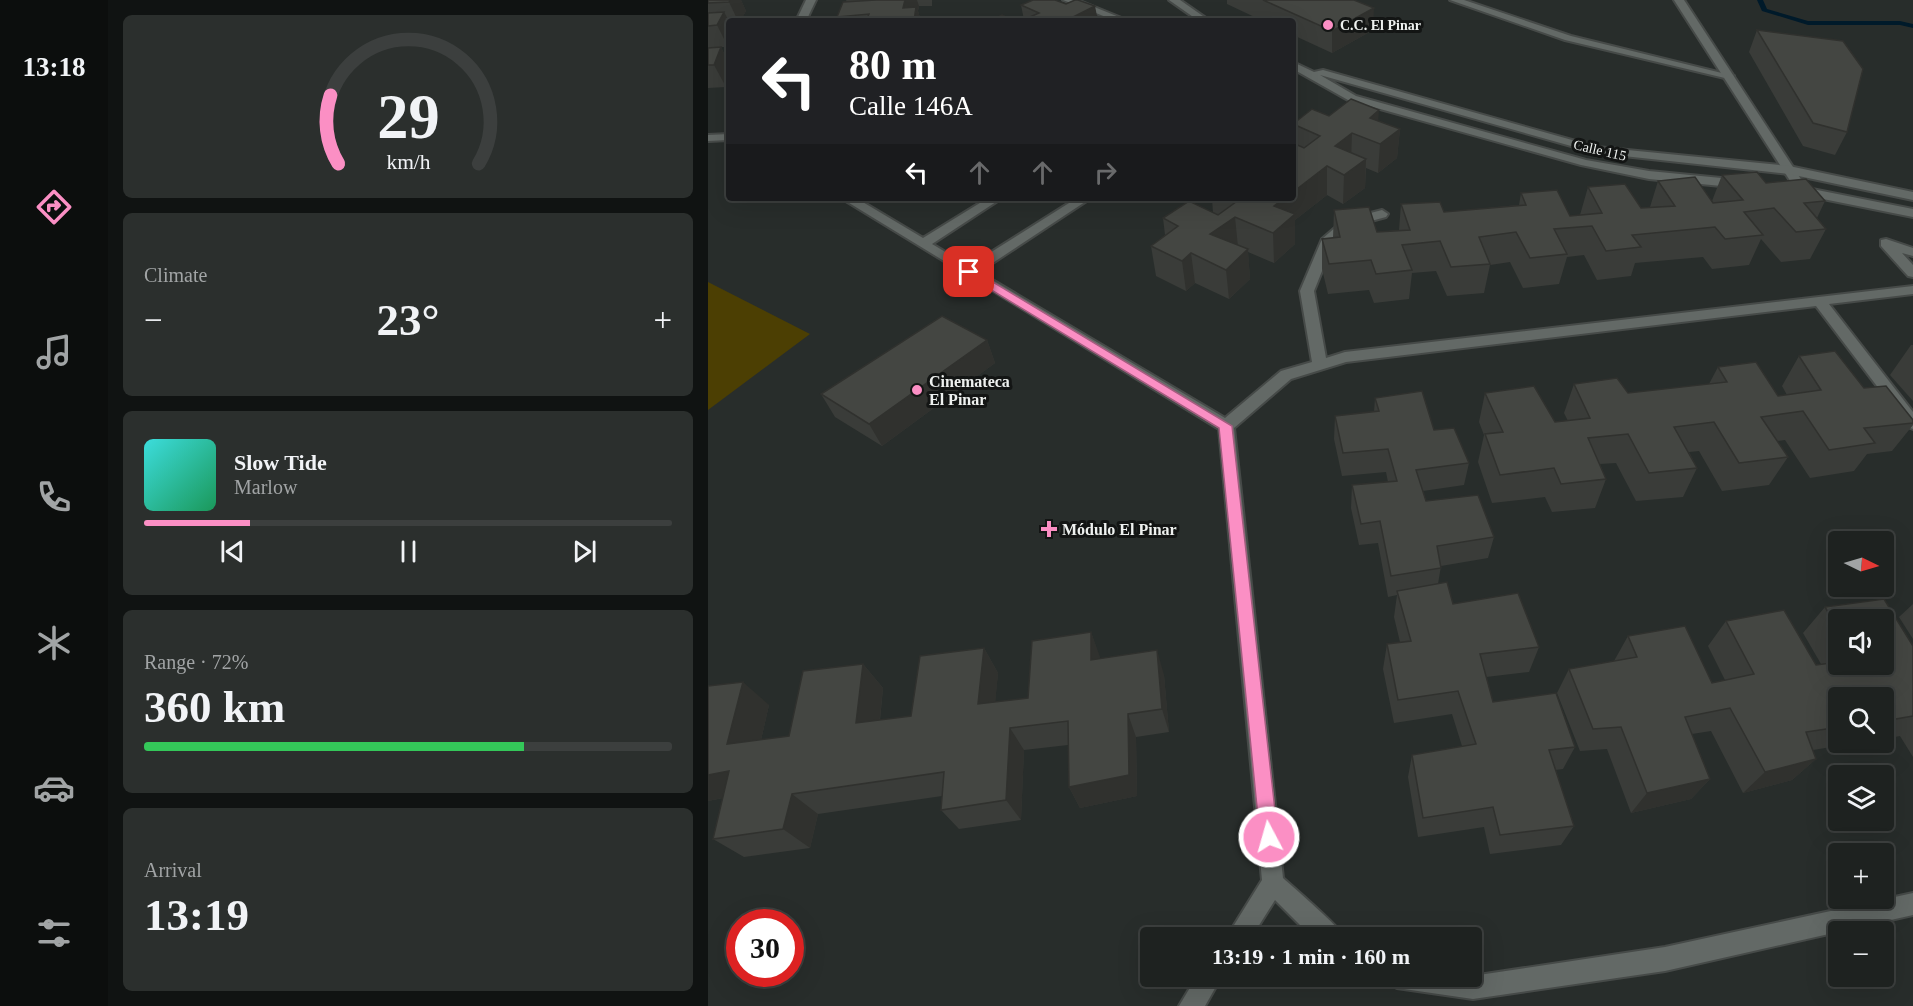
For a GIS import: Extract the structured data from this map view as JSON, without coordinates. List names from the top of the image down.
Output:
{
  "streets": {
    "street": ["Calle 115"]
  },
  "places": {
    "other": ["C.C. El Pinar", "Cinemateca El Pinar"],
    "health": ["Módulo El Pinar"]
  },
  "north": "right",
  "page": {
    "tabs": "13:18",
    "turn": ["80 m", "Calle 146A"],
    "tile": [
      "Climate",
      ["Range · 72%", "360 km"],
      ["Arrival", "13:19"]
    ],
    "heat": ["−", "23°", "+"],
    "song": ["Slow Tide", "Marlow"],
    "map_buttons": ["+", "−"],
    "limit": "30",
    "trip": "13:19 · 1 min · 160 m",
    "gauge": ["29", "km/h"]
  }
}
